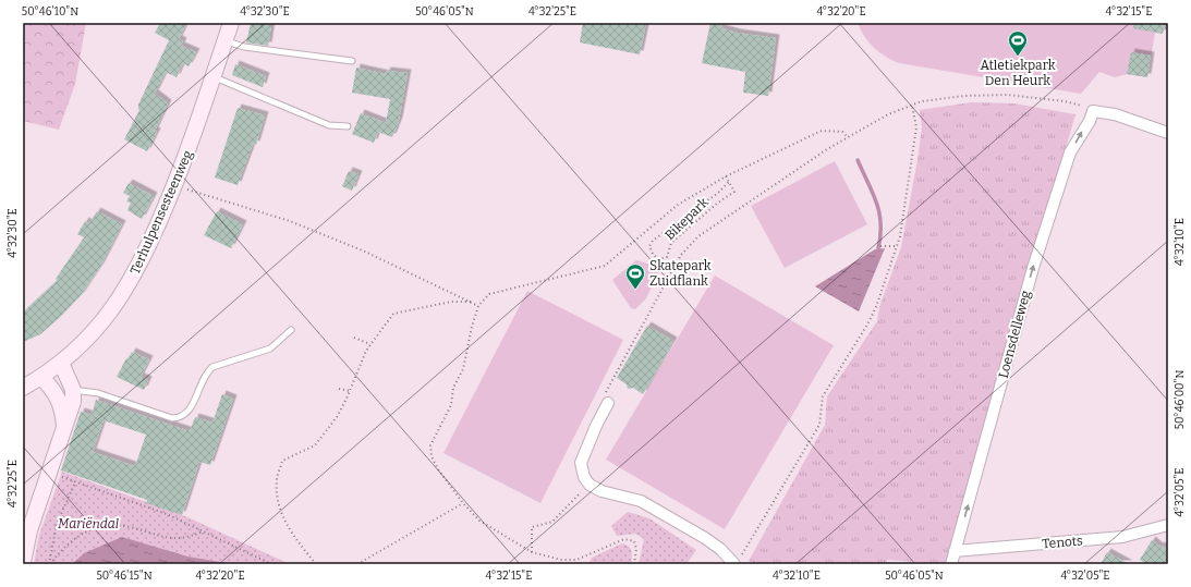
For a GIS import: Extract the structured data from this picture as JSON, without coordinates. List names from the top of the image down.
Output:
{
  "streets": {
    "main road": ["Terhulpensesteenweg"],
    "street": ["Loensdelleweg", "Tenots"],
    "path": ["Bikepark"]
  },
  "crossings": [
    ["Loensdelleweg", "Tenots"]
  ],
  "one_way": ["Loensdelleweg"],
  "parks": ["Mariëndal"],
  "places": {
    "sports": ["Atletiekpark Den Heurk", "Skatepark Zuidflank"]
  },
  "coordinates": [
    "50°46'10\"N",
    "4°32'30\"E",
    "50°46'05\"N",
    "4°32'25\"E",
    "4°32'20\"E",
    "4°32'15\"E",
    "4°32'10\"E",
    "50°46'00\"N",
    "4°32'05\"E",
    "50°46'15\"N"
  ]
}
